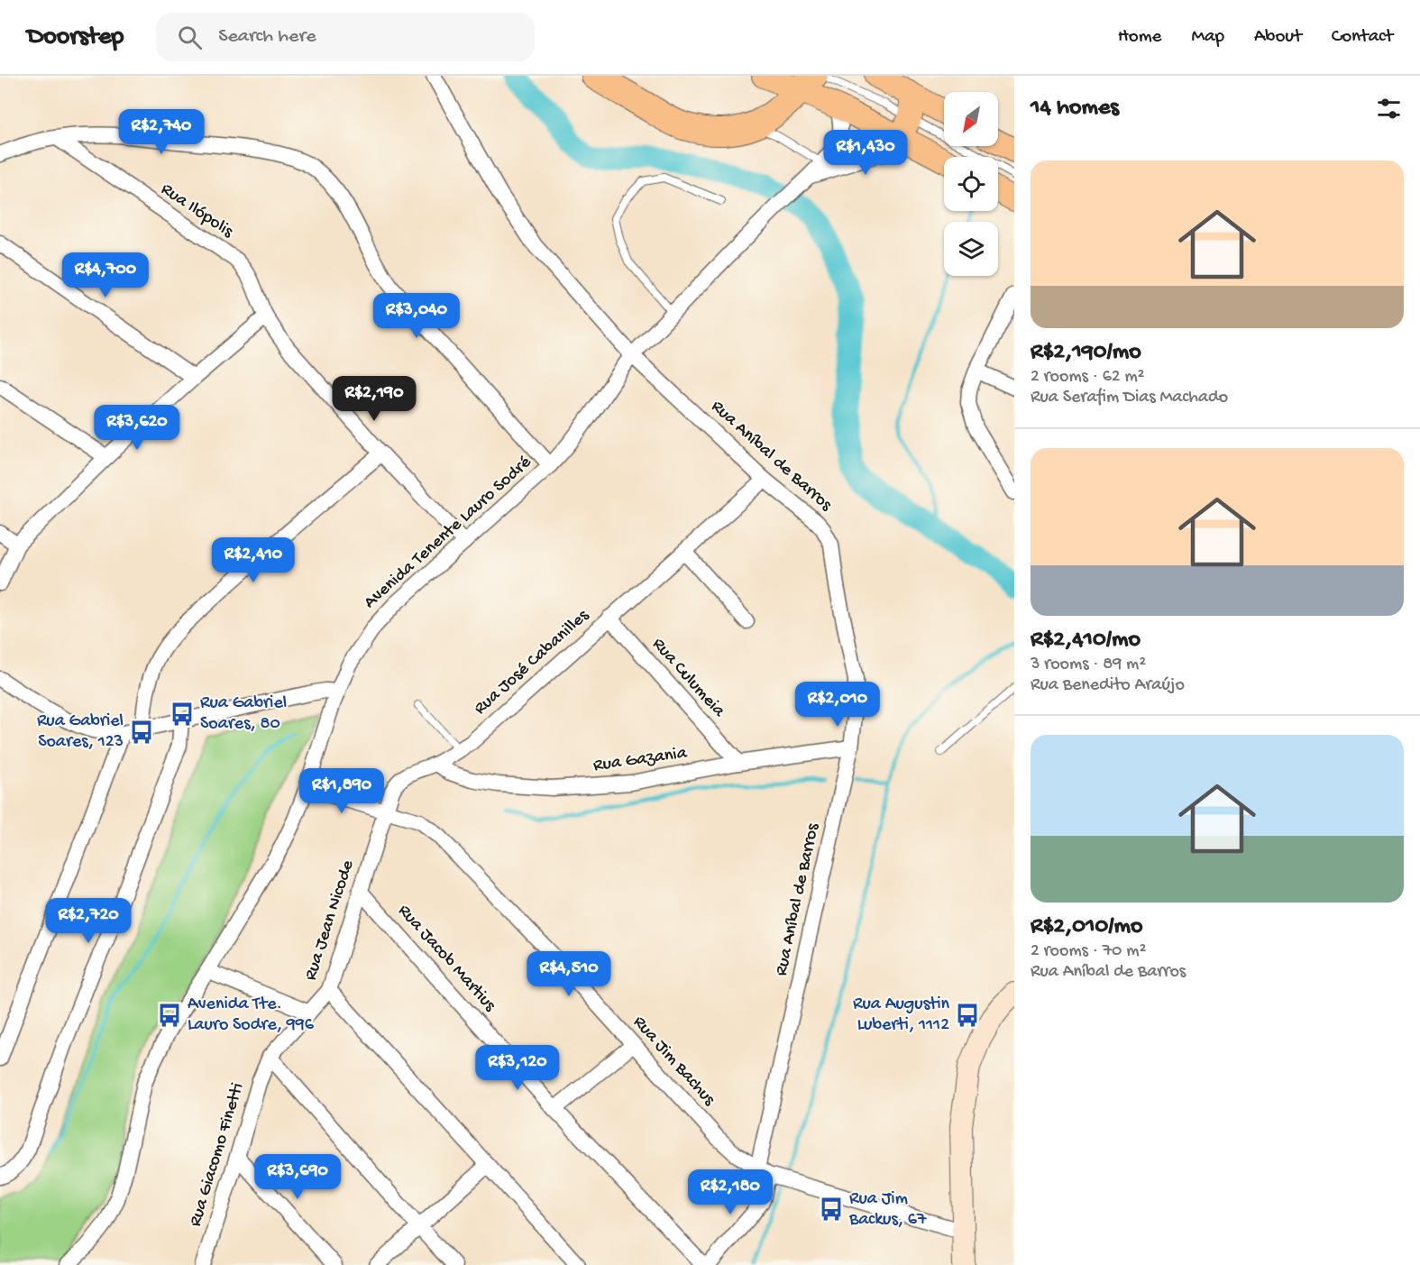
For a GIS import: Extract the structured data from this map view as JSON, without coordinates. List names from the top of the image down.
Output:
{
  "streets": {
    "street": [
      "Rua Ilópolis",
      "Rua Aníbal de Barros",
      "Avenida Tenente Lauro Sodré",
      "Rua José Cabanilles",
      "Rua Culumeia",
      "Rua Gazania",
      "Rua Jean Nicode",
      "Rua Jacob Martius",
      "Rua Jim Bachus",
      "Rua Giacomo Finetti"
    ]
  },
  "crossings": [
    ["Rua Ilópolis", "Avenida Tenente Lauro Sodré"],
    ["Rua Aníbal de Barros", "Avenida Tenente Lauro Sodré"],
    ["Rua Aníbal de Barros", "Rua José Cabanilles"],
    ["Rua Aníbal de Barros", "Rua Gazania"],
    ["Rua Aníbal de Barros", "Rua Jim Bachus"],
    ["Rua José Cabanilles", "Rua Culumeia"],
    ["Rua José Cabanilles", "Rua Gazania"],
    ["Rua José Cabanilles", "Rua Jean Nicode"],
    ["Rua José Cabanilles", "Rua Jim Bachus"],
    ["Rua Culumeia", "Rua Gazania"],
    ["Rua Jean Nicode", "Rua Jacob Martius"],
    ["Rua Jean Nicode", "Rua Jim Bachus"],
    ["Rua Jean Nicode", "Rua Giacomo Finetti"]
  ],
  "places": {
    "bus stop": [
      "Rua Gabriel Soares, 80",
      "Rua Gabriel Soares, 123",
      "Avenida Tte. Lauro Sodre, 996",
      "Rua Augustin Luberti, 1112",
      "Rua Jim Backus, 67"
    ]
  },
  "north": "bottom left",
  "page": {
    "header": "Doorstep",
    "search": "Search here",
    "nav": [
      "Home",
      "Map",
      "About",
      "Contact"
    ],
    "heading": "14 homes",
    "price": [
      "R$2,740",
      "R$1,430",
      "R$4,700",
      "R$3,040",
      "R$2,190",
      "R$3,620",
      "R$2,410",
      "R$2,010",
      "R$1,890",
      "R$2,720",
      "R$4,510",
      "R$3,120",
      "R$3,690",
      "R$2,180"
    ],
    "list": [
      {
        "name": "R$2,190/mo",
        "note": "2 rooms · 62 m² · Rua Serafim Dias Machado"
      },
      {
        "name": "R$2,410/mo",
        "note": "3 rooms · 89 m² · Rua Benedito Araújo"
      },
      {
        "name": "R$2,010/mo",
        "note": "2 rooms · 70 m² · Rua Aníbal de Barros"
      }
    ]
  }
}
